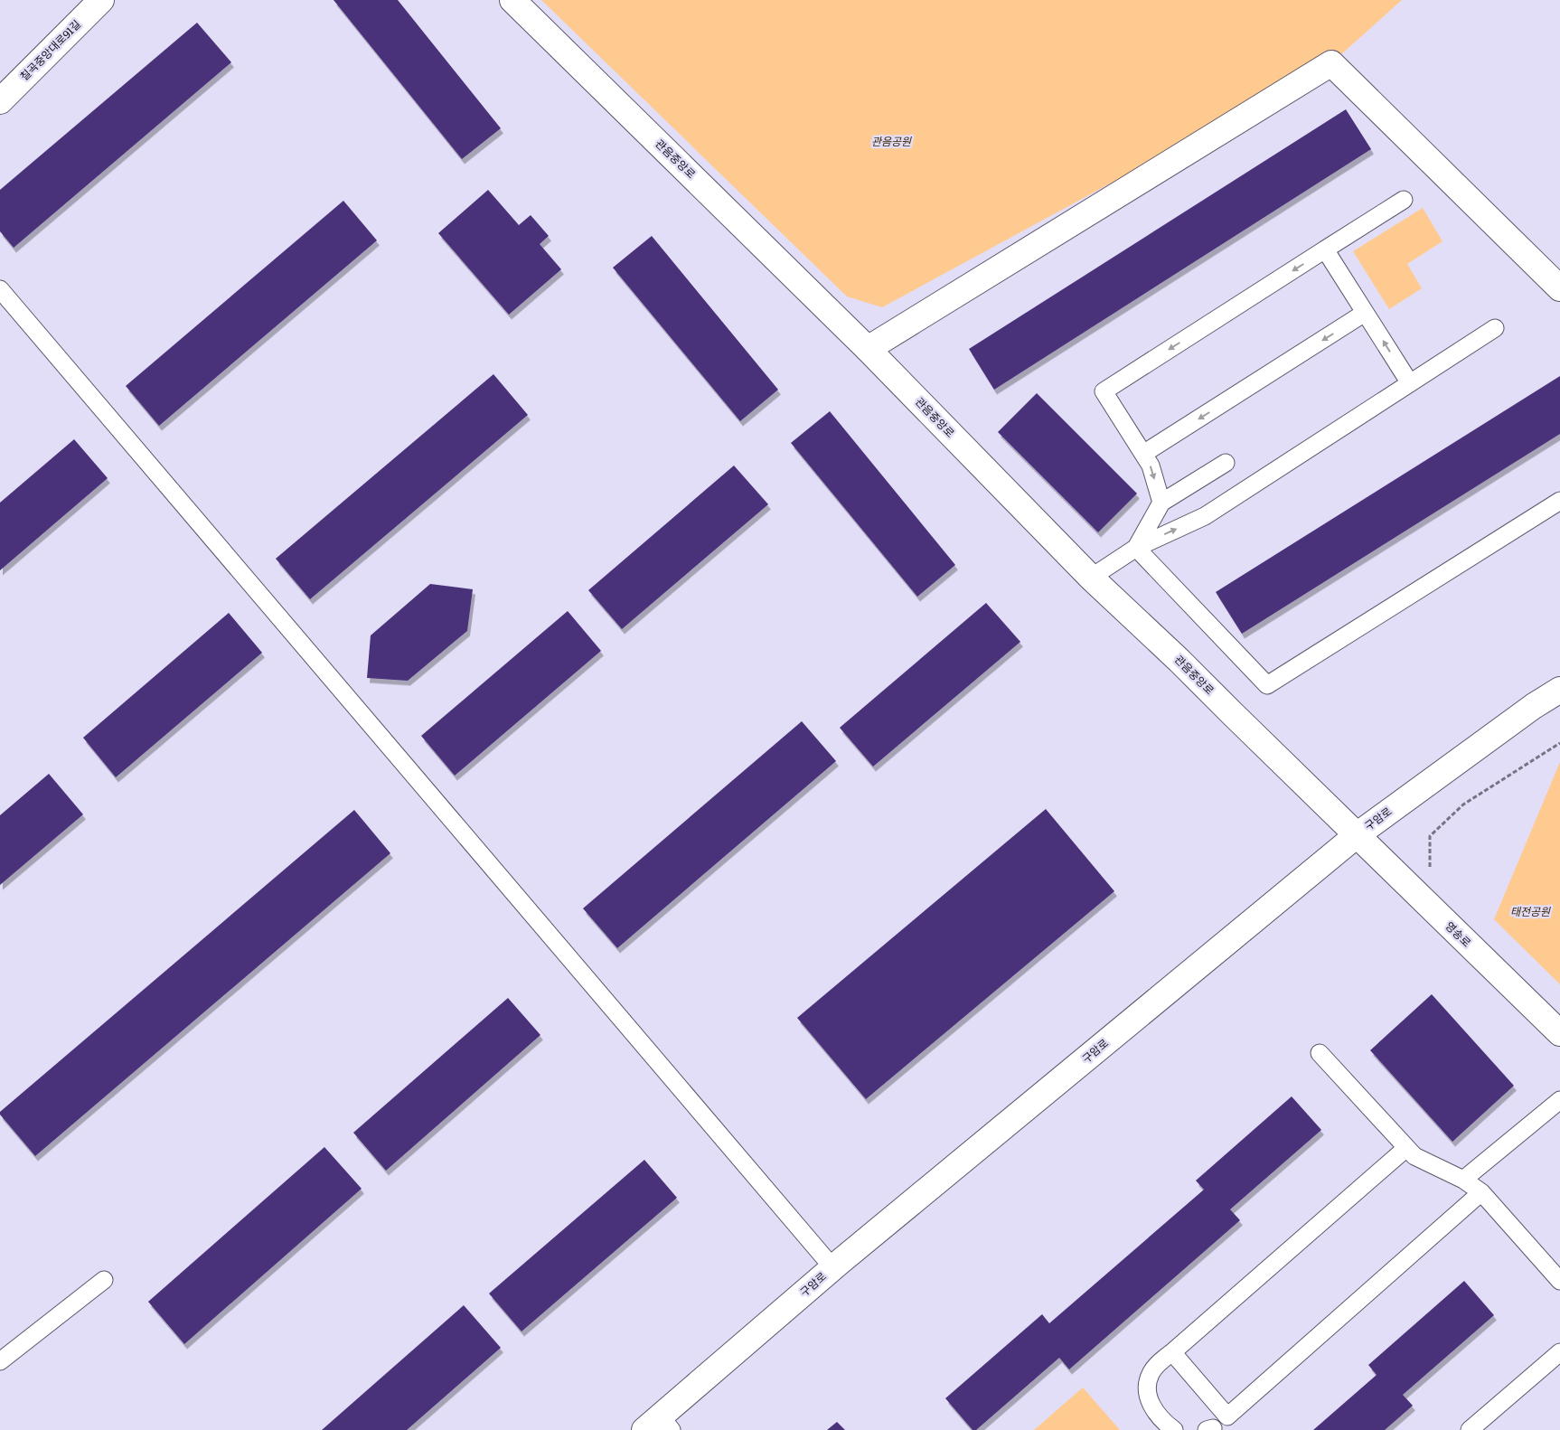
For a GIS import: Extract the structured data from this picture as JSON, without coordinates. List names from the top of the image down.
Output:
{
  "streets": {
    "main road": [
      "칠곡중앙대로91길",
      "관음중앙로",
      "구암로",
      "영송로"
    ]
  },
  "crossings": [
    ["관음중앙로", "구암로"],
    ["관음중앙로", "영송로"],
    ["구암로", "영송로"]
  ],
  "parks": ["관음공원", "태전공원"]
}
